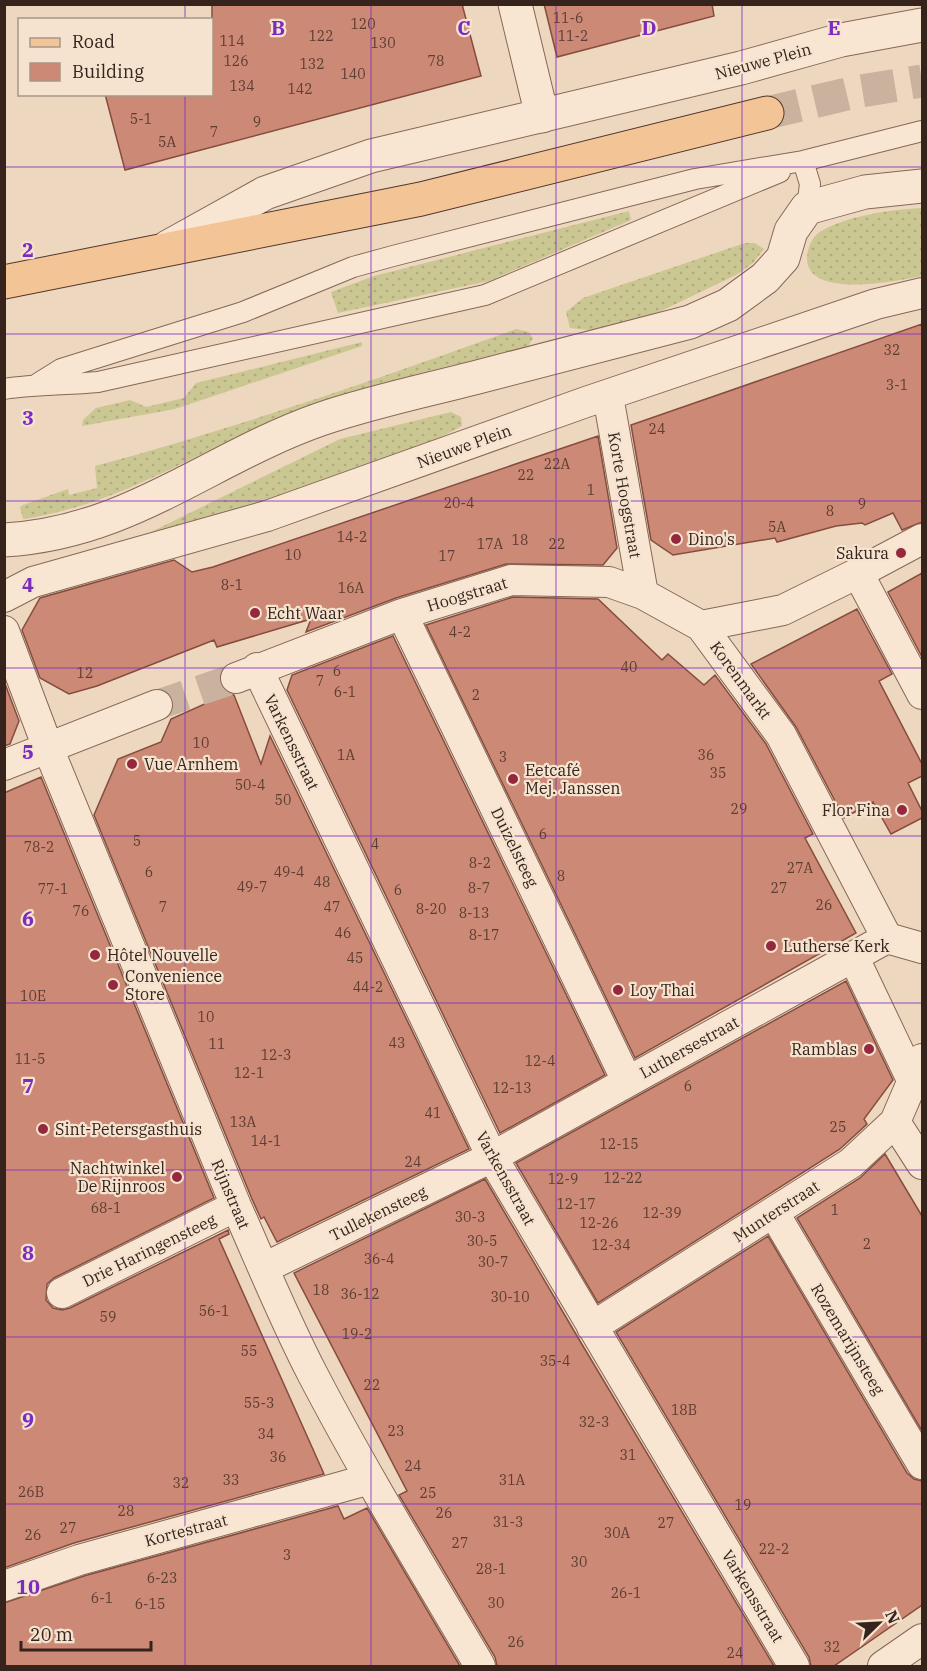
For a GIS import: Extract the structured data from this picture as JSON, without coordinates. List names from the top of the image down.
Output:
{
  "streets": {
    "main road": ["Nieuwe Plein"],
    "street": [
      "Korte Hoogstraat",
      "Hoogstraat",
      "Korenmarkt",
      "Varkensstraat",
      "Duizelsteeg",
      "Luthersestraat",
      "Rijnstraat",
      "Munterstraat",
      "Tullekensteeg",
      "Drie Haringensteeg",
      "Rozemarijnsteeg",
      "Kortestraat"
    ]
  },
  "crossings": [
    ["Nieuwe Plein", "Korte Hoogstraat"],
    ["Korte Hoogstraat", "Hoogstraat"],
    ["Hoogstraat", "Korenmarkt"],
    ["Hoogstraat", "Varkensstraat"],
    ["Hoogstraat", "Duizelsteeg"],
    ["Korenmarkt", "Luthersestraat"],
    ["Varkensstraat", "Luthersestraat"],
    ["Varkensstraat", "Munterstraat"],
    ["Varkensstraat", "Tullekensteeg"],
    ["Duizelsteeg", "Luthersestraat"],
    ["Luthersestraat", "Tullekensteeg"],
    ["Rijnstraat", "Tullekensteeg"],
    ["Rijnstraat", "Drie Haringensteeg"],
    ["Rijnstraat", "Kortestraat"],
    ["Munterstraat", "Rozemarijnsteeg"]
  ],
  "places": [
    "Dino's",
    "Sakura",
    "Echt Waar",
    "Vue Arnhem",
    "Eetcafé Mej. Janssen",
    "Flor Fina",
    "Lutherse Kerk",
    "Hôtel Nouvelle",
    "Convenience Store",
    "Loy Thai",
    "Ramblas",
    "Sint-Petersgasthuis",
    "Nachtwinkel De Rijnroos"
  ],
  "house_numbers": [
    "11-6",
    "120",
    "122",
    "11-2",
    "114",
    "130",
    "126",
    "78",
    "132",
    "140",
    "134",
    "142",
    "5-1",
    "9",
    "7",
    "5A",
    "32",
    "3-1",
    "24",
    "22A",
    "22",
    "1",
    "20-4",
    "9",
    "8",
    "5A",
    "14-2",
    "18",
    "17A",
    "22",
    "10",
    "17",
    "8-1",
    "16A",
    "4-2",
    "40",
    "6",
    "12",
    "7",
    "6-1",
    "2",
    "10",
    "1A",
    "36",
    "3",
    "35",
    "50-4",
    "50",
    "29",
    "6",
    "5",
    "4",
    "78-2",
    "8-2",
    "27A",
    "6",
    "49-4",
    "8",
    "48",
    "49-7",
    "8-7",
    "27",
    "77-1",
    "6",
    "26",
    "7",
    "47",
    "8-20",
    "76",
    "8-13",
    "46",
    "8-17",
    "45",
    "44-2",
    "10E",
    "10",
    "43",
    "11",
    "12-3",
    "11-5",
    "12-4",
    "12-1",
    "6",
    "12-13",
    "41",
    "13A",
    "25",
    "14-1",
    "12-15",
    "24",
    "12-22",
    "12-9",
    "12-17",
    "68-1",
    "1",
    "12-39",
    "30-3",
    "12-26",
    "30-5",
    "2",
    "12-34",
    "36-4",
    "30-7",
    "18",
    "36-12",
    "30-10",
    "56-1",
    "59",
    "19-2",
    "55",
    "35-4",
    "22",
    "55-3",
    "18B",
    "32-3",
    "23",
    "34",
    "31",
    "36",
    "24",
    "33",
    "31A",
    "32",
    "26B",
    "25",
    "19",
    "28",
    "26",
    "31-3",
    "27",
    "27",
    "30A",
    "26",
    "27",
    "22-2",
    "3",
    "30",
    "28-1",
    "6-23",
    "26-1",
    "6-1",
    "30",
    "6-15",
    "26",
    "32",
    "24"
  ],
  "legend": ["Road", "Building"],
  "scale_bar": "20 m",
  "north": "top right",
  "grid": {
    "columns": [
      "B",
      "C",
      "D",
      "E"
    ],
    "rows": [
      "2",
      "3",
      "4",
      "5",
      "6",
      "7",
      "8",
      "9",
      "10"
    ]
  }
}
